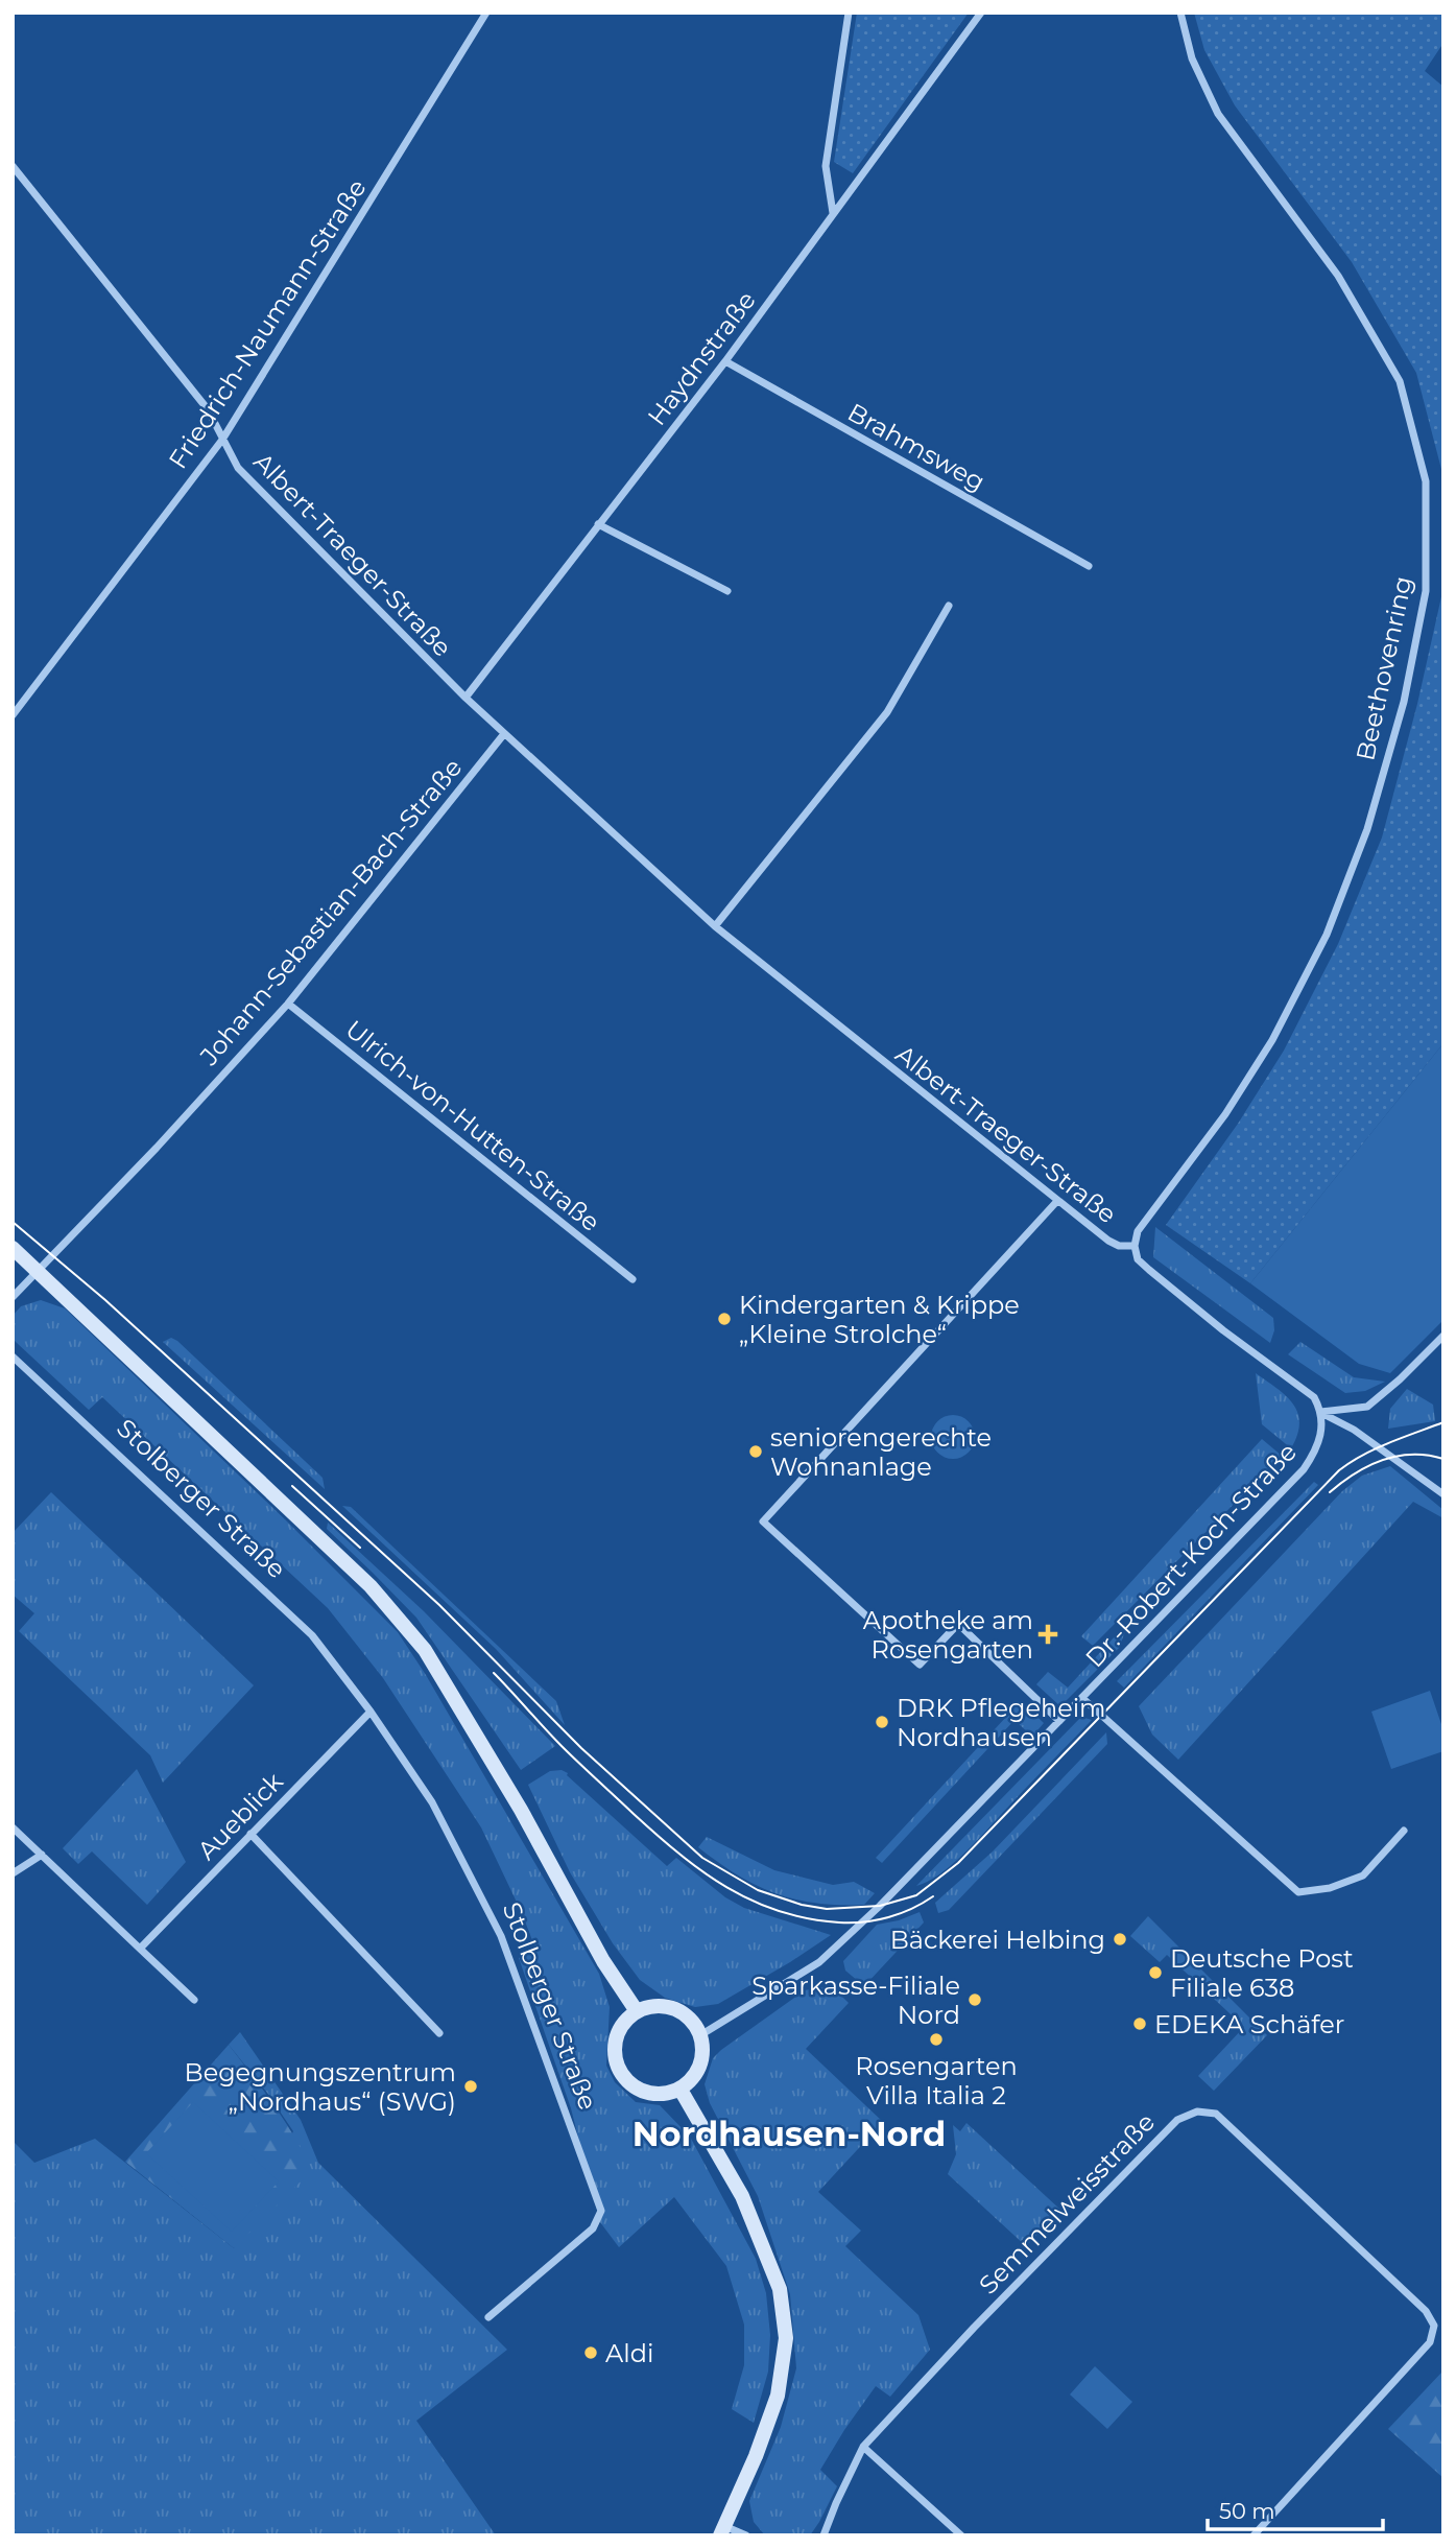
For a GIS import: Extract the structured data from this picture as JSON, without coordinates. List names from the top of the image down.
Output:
{
  "streets": {
    "main road": ["Stolberger Straße"],
    "street": [
      "Friedrich-Naumann-Straße",
      "Haydnstraße",
      "Brahmsweg",
      "Albert-Traeger-Straße",
      "Beethovenring",
      "Johann-Sebastian-Bach-Straße",
      "Ulrich-von-Hutten-Straße",
      "Dr.-Robert-Koch-Straße",
      "Aueblick",
      "Semmelweisstraße"
    ]
  },
  "crossings": [
    ["Friedrich-Naumann-Straße", "Albert-Traeger-Straße"],
    ["Haydnstraße", "Brahmsweg"],
    ["Haydnstraße", "Albert-Traeger-Straße"],
    ["Albert-Traeger-Straße", "Beethovenring"],
    ["Albert-Traeger-Straße", "Johann-Sebastian-Bach-Straße"],
    ["Albert-Traeger-Straße", "Dr.-Robert-Koch-Straße"],
    ["Johann-Sebastian-Bach-Straße", "Ulrich-von-Hutten-Straße"],
    ["Johann-Sebastian-Bach-Straße", "Stolberger Straße"],
    ["Stolberger Straße", "Dr.-Robert-Koch-Straße"],
    ["Stolberger Straße", "Aueblick"]
  ],
  "districts": ["Nordhausen-Nord"],
  "places": {
    "other": [
      "Kindergarten & Krippe „Kleine Strolche“",
      "seniorengerechte Wohnanlage",
      "DRK Pflegeheim Nordhausen",
      "Bäckerei Helbing",
      "Deutsche Post Filiale 638",
      "Sparkasse-Filiale Nord",
      "EDEKA Schäfer",
      "Rosengarten Villa Italia 2",
      "Begegnungszentrum „Nordhaus“ (SWG)",
      "Aldi"
    ],
    "health": ["Apotheke am Rosengarten"]
  },
  "scale_bar": "50 m"
}
